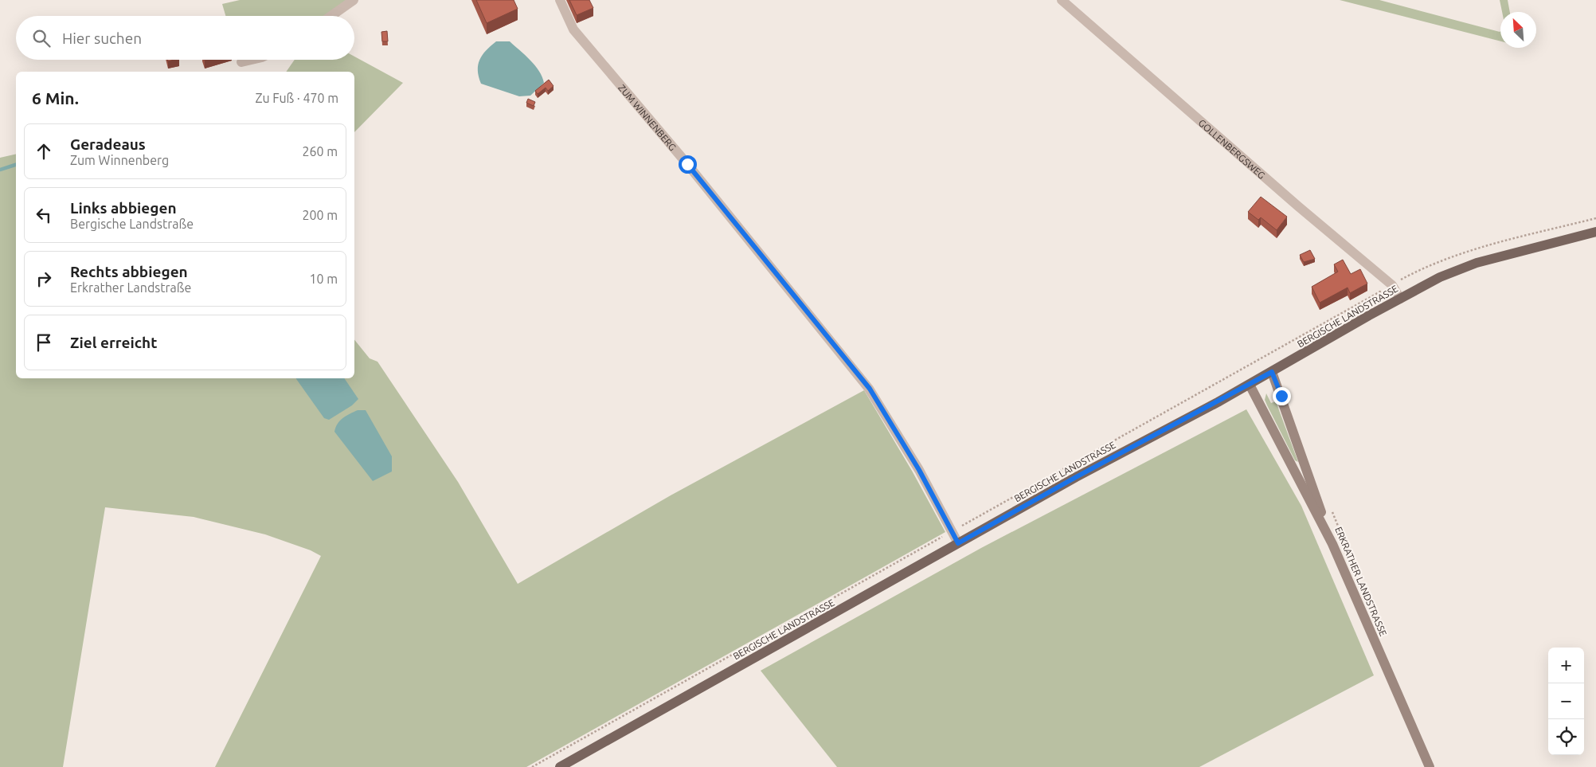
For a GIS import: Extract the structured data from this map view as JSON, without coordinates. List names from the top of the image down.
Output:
{
  "streets": {
    "main road": ["BERGISCHE LANDSTRASSE"],
    "street": ["ZUM WINNENBERG", "GOLLENBERGSWEG", "ERKRATHER LANDSTRASSE"]
  },
  "crossings": [
    ["ZUM WINNENBERG", "BERGISCHE LANDSTRASSE"],
    ["GOLLENBERGSWEG", "BERGISCHE LANDSTRASSE"],
    ["BERGISCHE LANDSTRASSE", "ERKRATHER LANDSTRASSE"]
  ],
  "north": "top left",
  "page": {
    "search": "Hier suchen",
    "heading": ["6 Min.", "Zu Fuß · 470 m"],
    "list": [
      ["Geradeaus", "Zum Winnenberg", "260 m"],
      ["Links abbiegen", "Bergische Landstraße", "200 m"],
      ["Rechts abbiegen", "Erkrather Landstraße", "10 m"],
      "Ziel erreicht"
    ],
    "map_buttons": ["+", "−"]
  }
}
